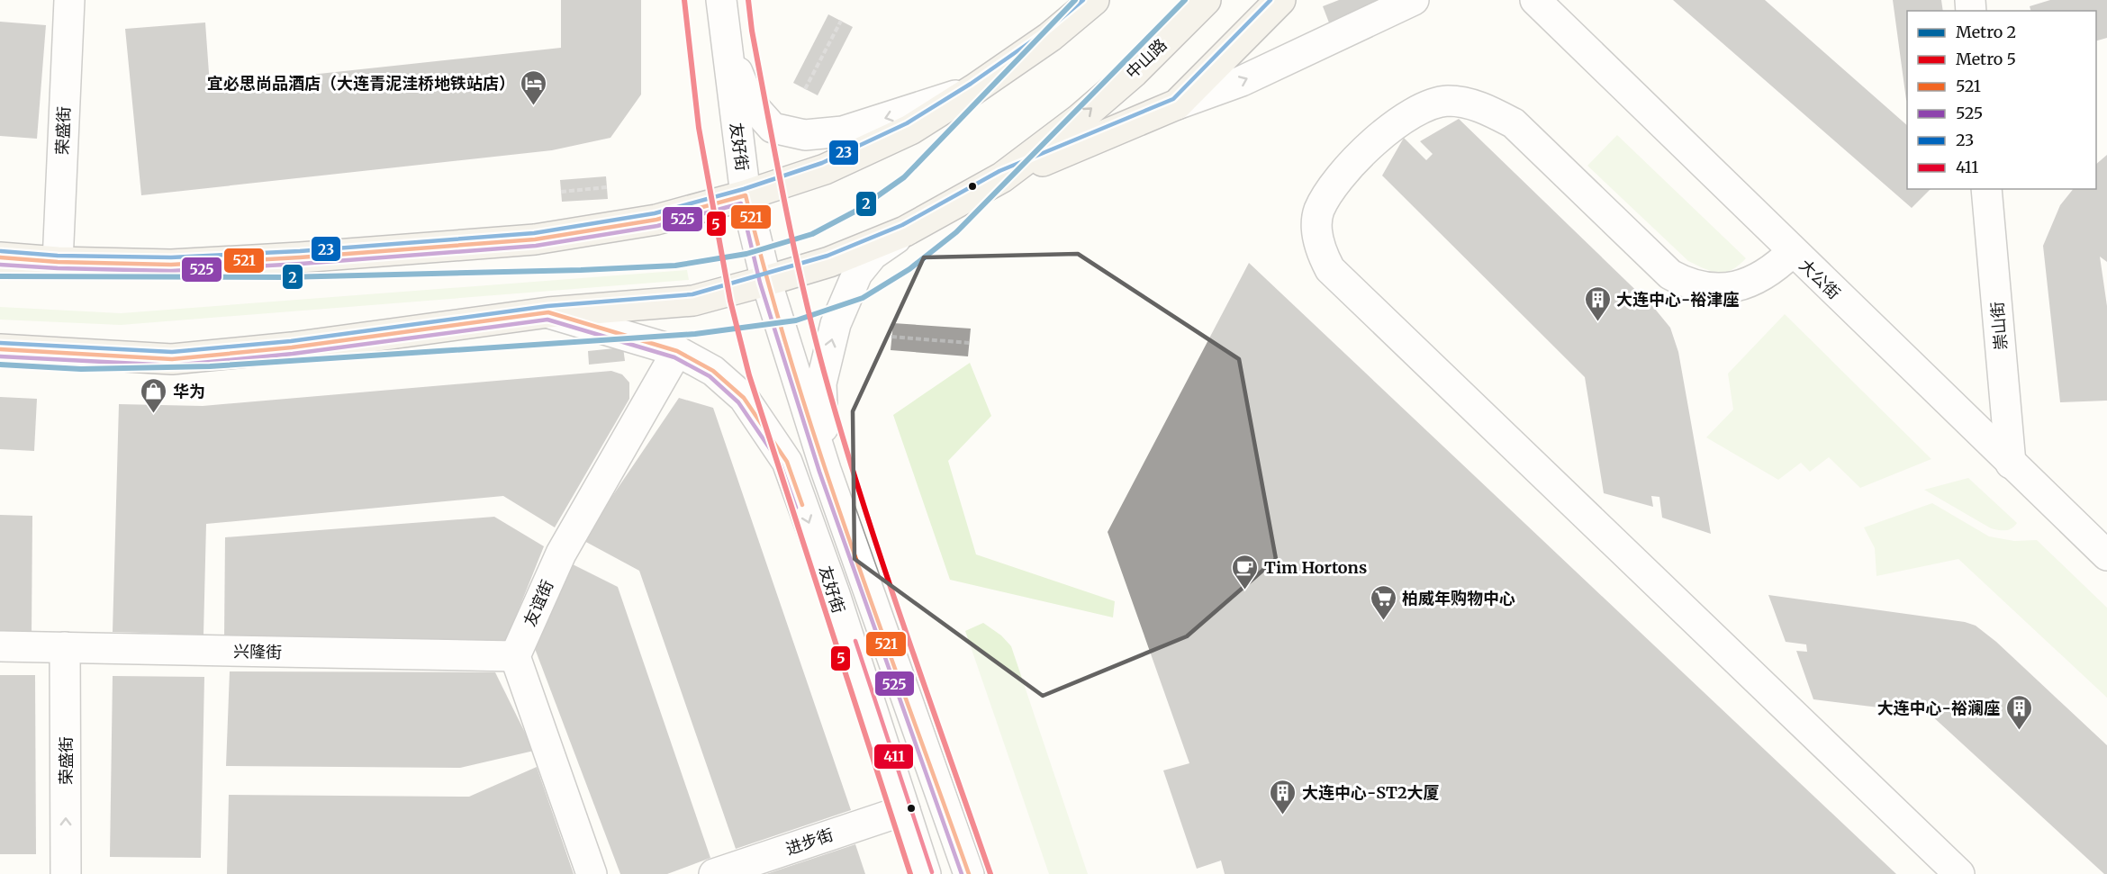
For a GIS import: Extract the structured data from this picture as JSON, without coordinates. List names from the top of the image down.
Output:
{
  "streets": {
    "main road": ["中山路"],
    "street": [
      "荣盛街",
      "友好街",
      "大公街",
      "崇山街",
      "友谊街",
      "兴隆街",
      "进步街"
    ]
  },
  "crossings": [
    ["中山路", "友好街"],
    ["荣盛街", "兴隆街"],
    ["友好街", "友谊街"],
    ["友好街", "进步街"],
    ["大公街", "崇山街"],
    ["友谊街", "兴隆街"]
  ],
  "one_way": ["荣盛街"],
  "places": {
    "hotel": ["宜必思尚品酒店（大连青泥洼桥地铁站店）"],
    "building": ["大连中心-裕津座", "大连中心-裕澜座", "大连中心-ST2大厦"],
    "shop": ["华为"],
    "cafe": ["Tim Hortons"],
    "supermarket": ["柏威年购物中心"]
  },
  "lines": [
    "metro line 2",
    "metro line 5",
    "transit line 23",
    "transit line 521",
    "transit line 525",
    "transit line 411"
  ],
  "legend": [
    "Metro 2",
    "Metro 5",
    "521",
    "525",
    "23",
    "411"
  ]
}
